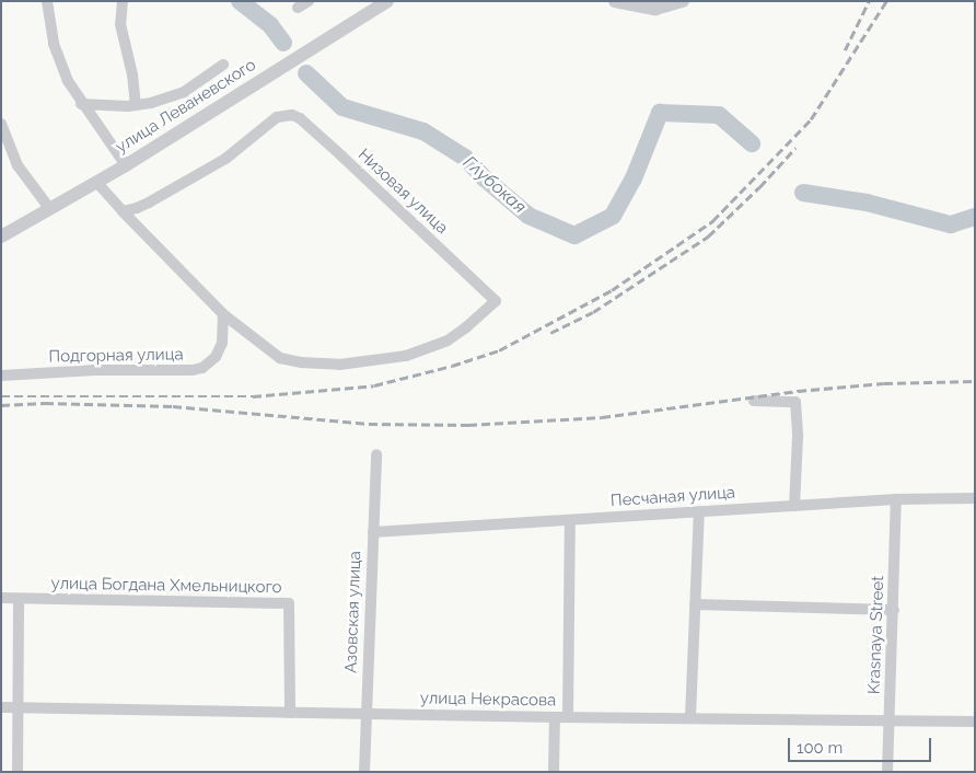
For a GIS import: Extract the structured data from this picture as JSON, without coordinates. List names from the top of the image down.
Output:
{
  "streets": {
    "street": [
      "улица Леваневского",
      "Низовая улица",
      "Подгорная улица",
      "Песчаная улица",
      "улица Богдана Хмельницкого",
      "Азовская улица",
      "Krasnaya Street",
      "улица Некрасова"
    ]
  },
  "crossings": [
    ["Низовая улица", "Подгорная улица"],
    ["Песчаная улица", "Азовская улица"],
    ["Песчаная улица", "Krasnaya Street"],
    ["улица Богдана Хмельницкого", "улица Некрасова"],
    ["Азовская улица", "улица Некрасова"],
    ["Krasnaya Street", "улица Некрасова"]
  ],
  "water": ["Глубокая"],
  "scale_bar": "100 m"
}
